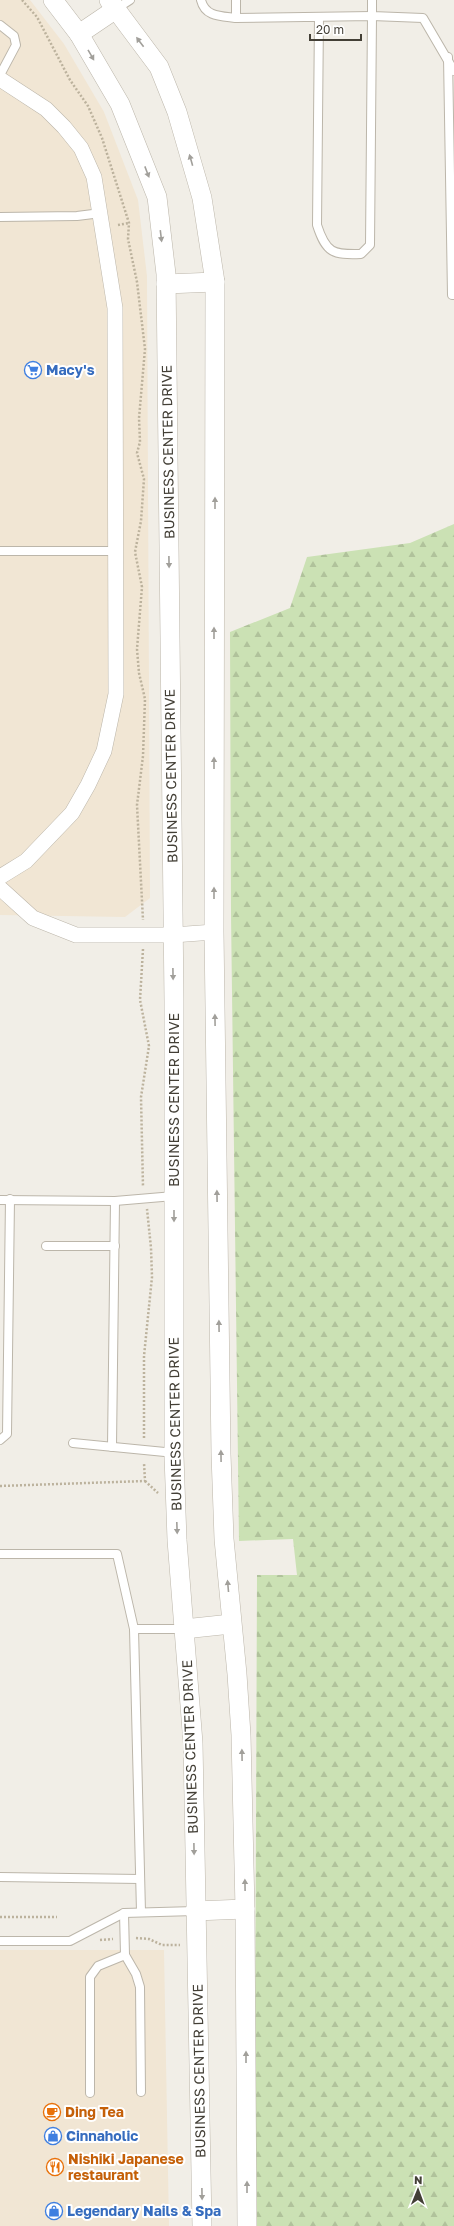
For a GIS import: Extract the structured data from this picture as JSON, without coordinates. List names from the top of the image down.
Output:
{
  "streets": {
    "street": ["BUSINESS CENTER DRIVE"]
  },
  "places": {
    "supermarket": ["Macy's"],
    "cafe": ["Ding Tea"],
    "shop": ["Cinnaholic", "Legendary Nails & Spa"],
    "restaurant": ["Nishiki Japanese restaurant"]
  },
  "scale_bar": "20 m",
  "north": "top"
}
